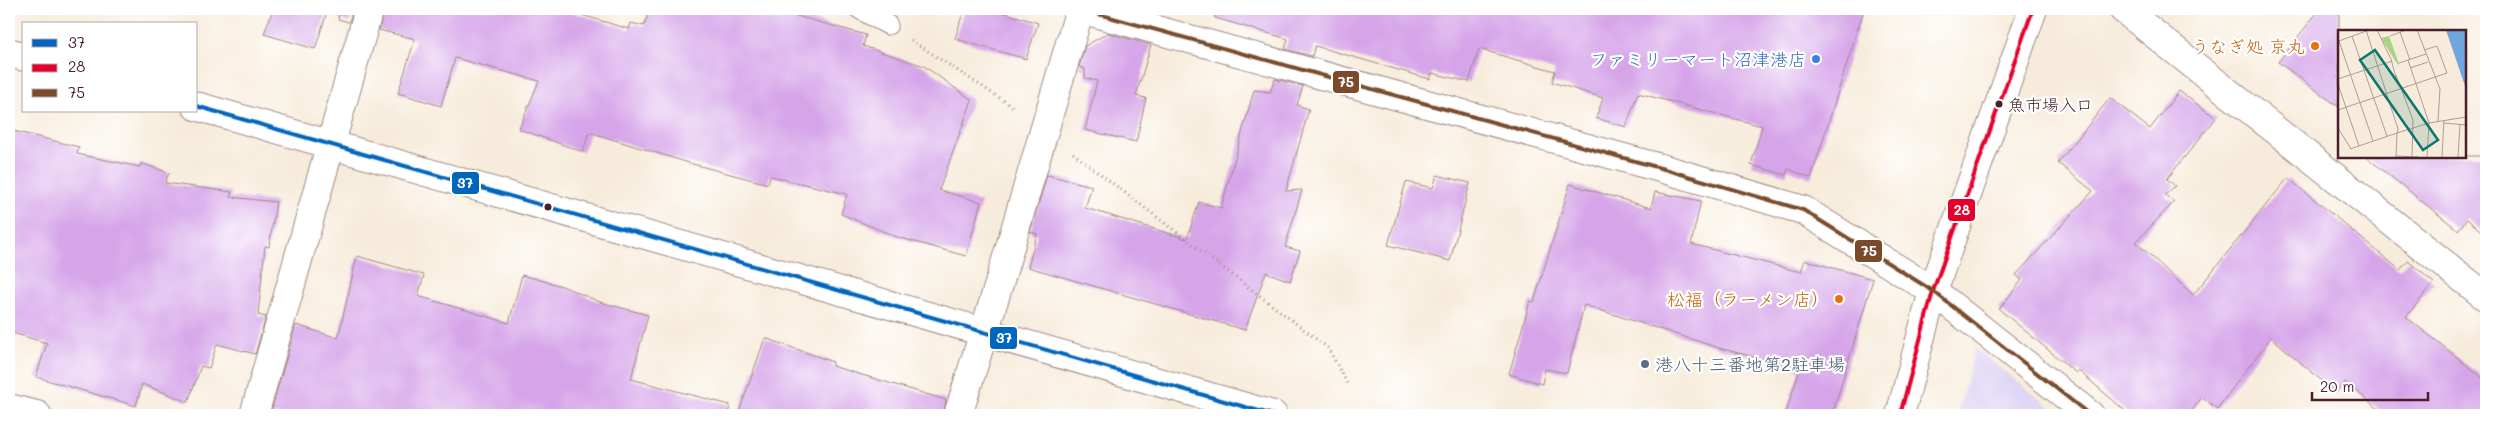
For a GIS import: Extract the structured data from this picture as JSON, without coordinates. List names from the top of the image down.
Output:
{
  "places": [
    "うなぎ処 京丸",
    "ファミリーマート沼津港店",
    "魚市場入口",
    "松福（ラーメン店）",
    "港八十三番地第2駐車場"
  ],
  "lines": ["transit line 28", "transit line 75", "transit line 37"],
  "legend": ["37", "28", "75"],
  "scale_bar": "20 m"
}
